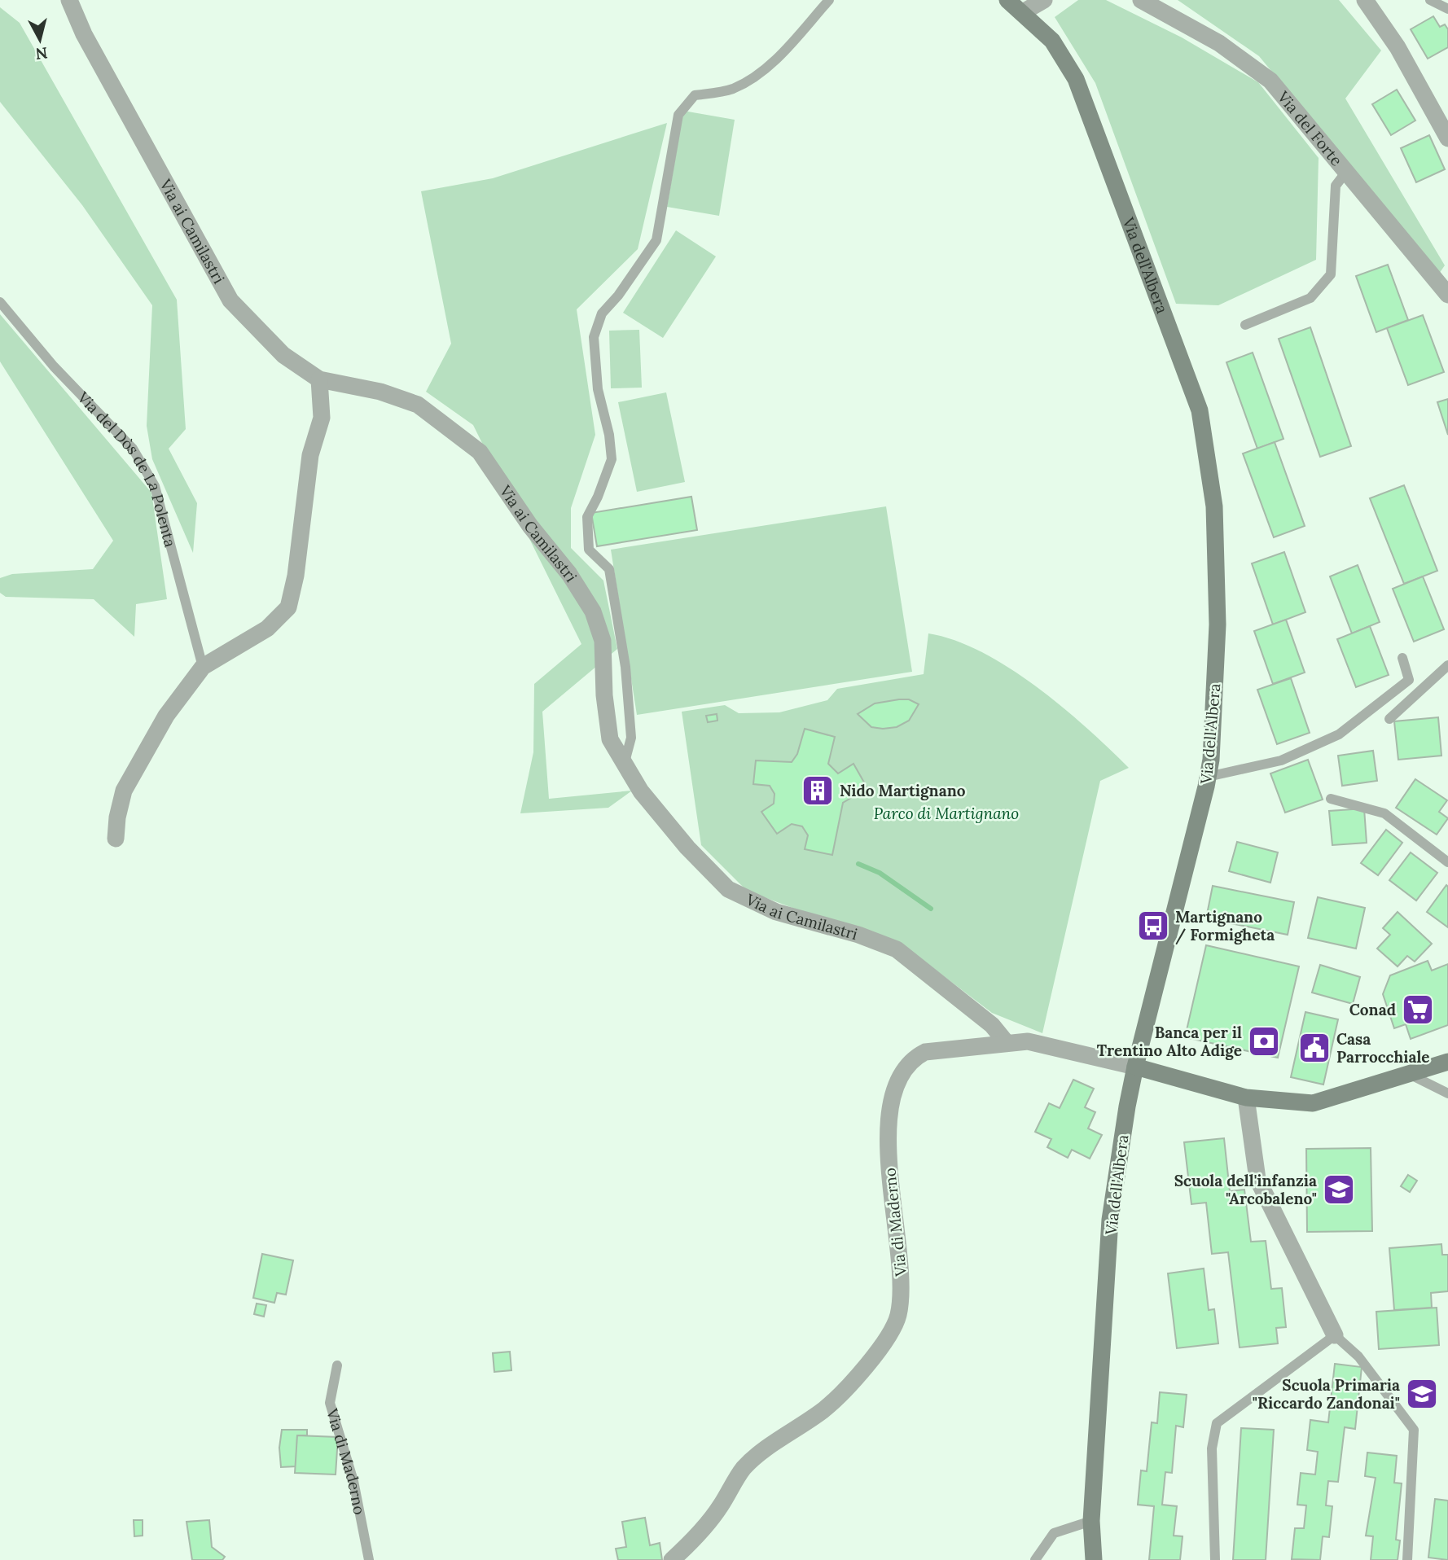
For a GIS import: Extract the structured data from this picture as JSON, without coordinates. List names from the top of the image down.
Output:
{
  "streets": {
    "street": [
      "Via del Forte",
      "Via ai Camilastri",
      "Via dell'Albera",
      "Via di Maderno"
    ],
    "lane": ["Via del Dòs de La Polenta"]
  },
  "crossings": [
    ["Via ai Camilastri", "Via di Maderno"],
    ["Via dell'Albera", "Via di Maderno"]
  ],
  "parks": ["Parco di Martignano"],
  "places": {
    "building": ["Nido Martignano"],
    "bus stop": ["Martignano / Formigheta"],
    "supermarket": ["Conad"],
    "bank": ["Banca per il Trentino Alto Adige"],
    "public building": ["Casa Parrocchiale"],
    "school or university": ["Scuola dell'infanzia \"Arcobaleno\"", "Scuola Primaria \"Riccardo Zandonai\""]
  },
  "north": "bottom"
}
